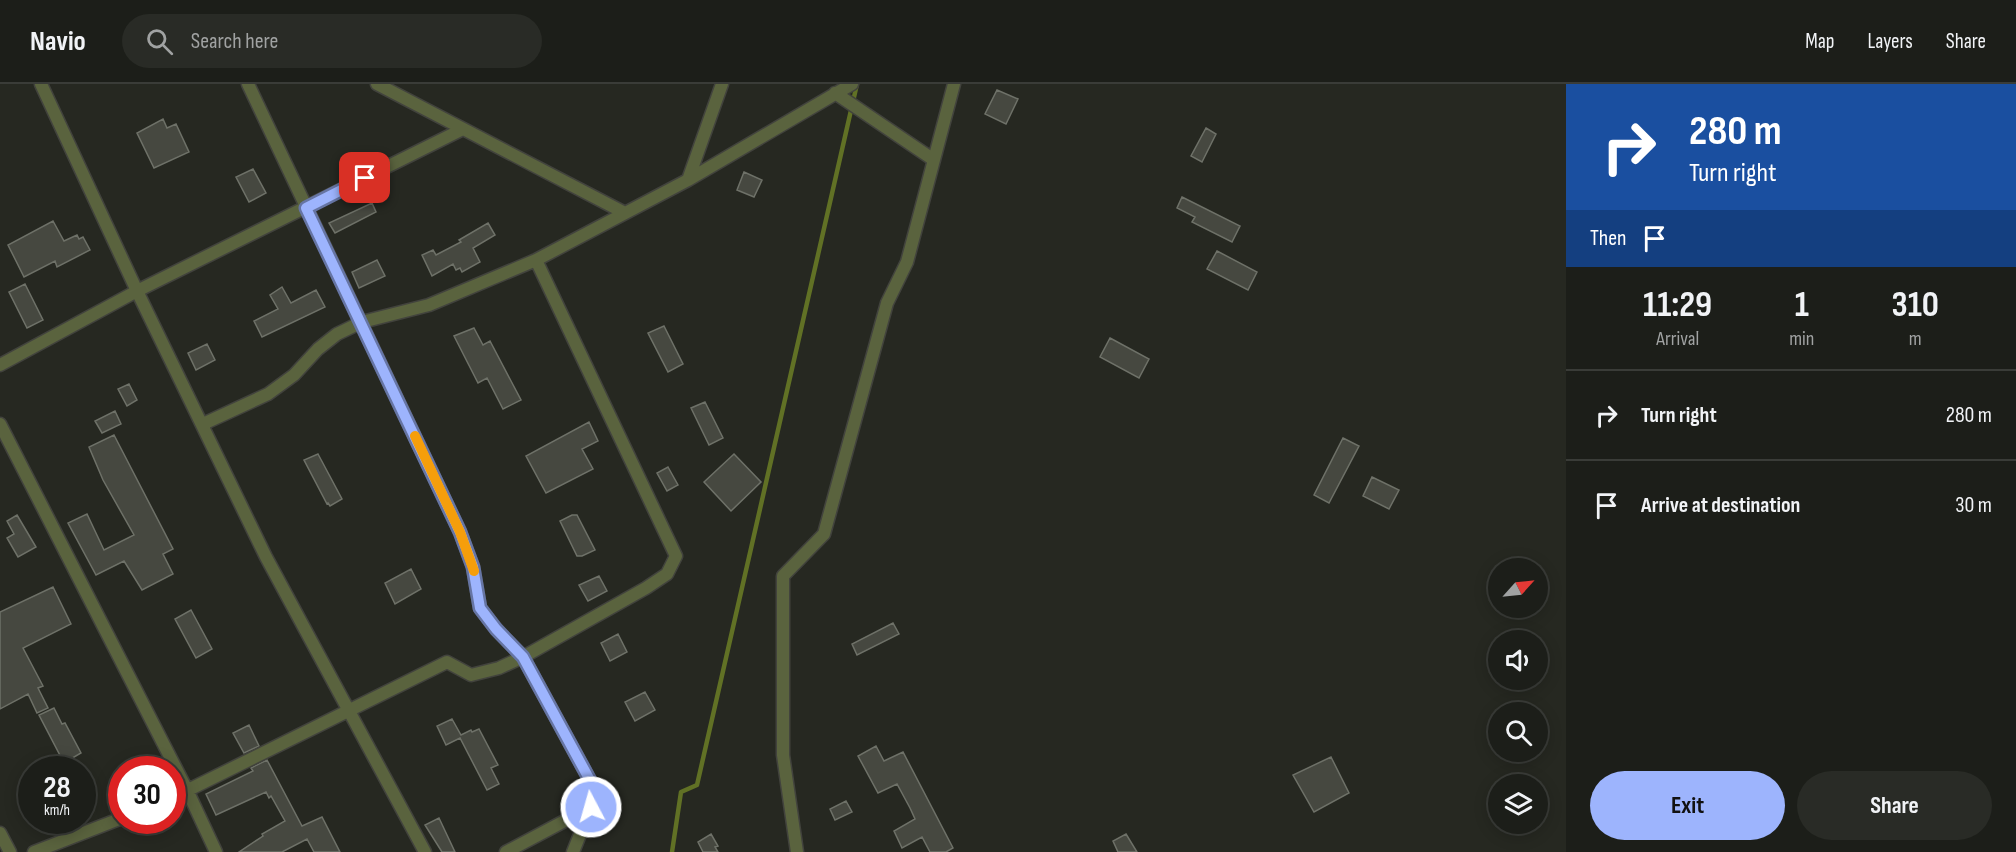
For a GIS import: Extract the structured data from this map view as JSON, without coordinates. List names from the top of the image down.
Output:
{
  "north": "top right",
  "page": {
    "header": "Navio",
    "search": "Search here",
    "nav": ["Map", "Layers", "Share"],
    "turn": ["280 m", "Turn right"],
    "then": "Then",
    "eta": [
      "11:29",
      "Arrival",
      "1",
      "min",
      "310",
      "m"
    ],
    "list": [
      {
        "name": "Turn right",
        "value": "280 m"
      },
      {
        "name": "Arrive at destination",
        "value": "30 m"
      }
    ],
    "speed": "28 km/h",
    "limit": "30",
    "buttons": ["Exit", "Share"]
  }
}
